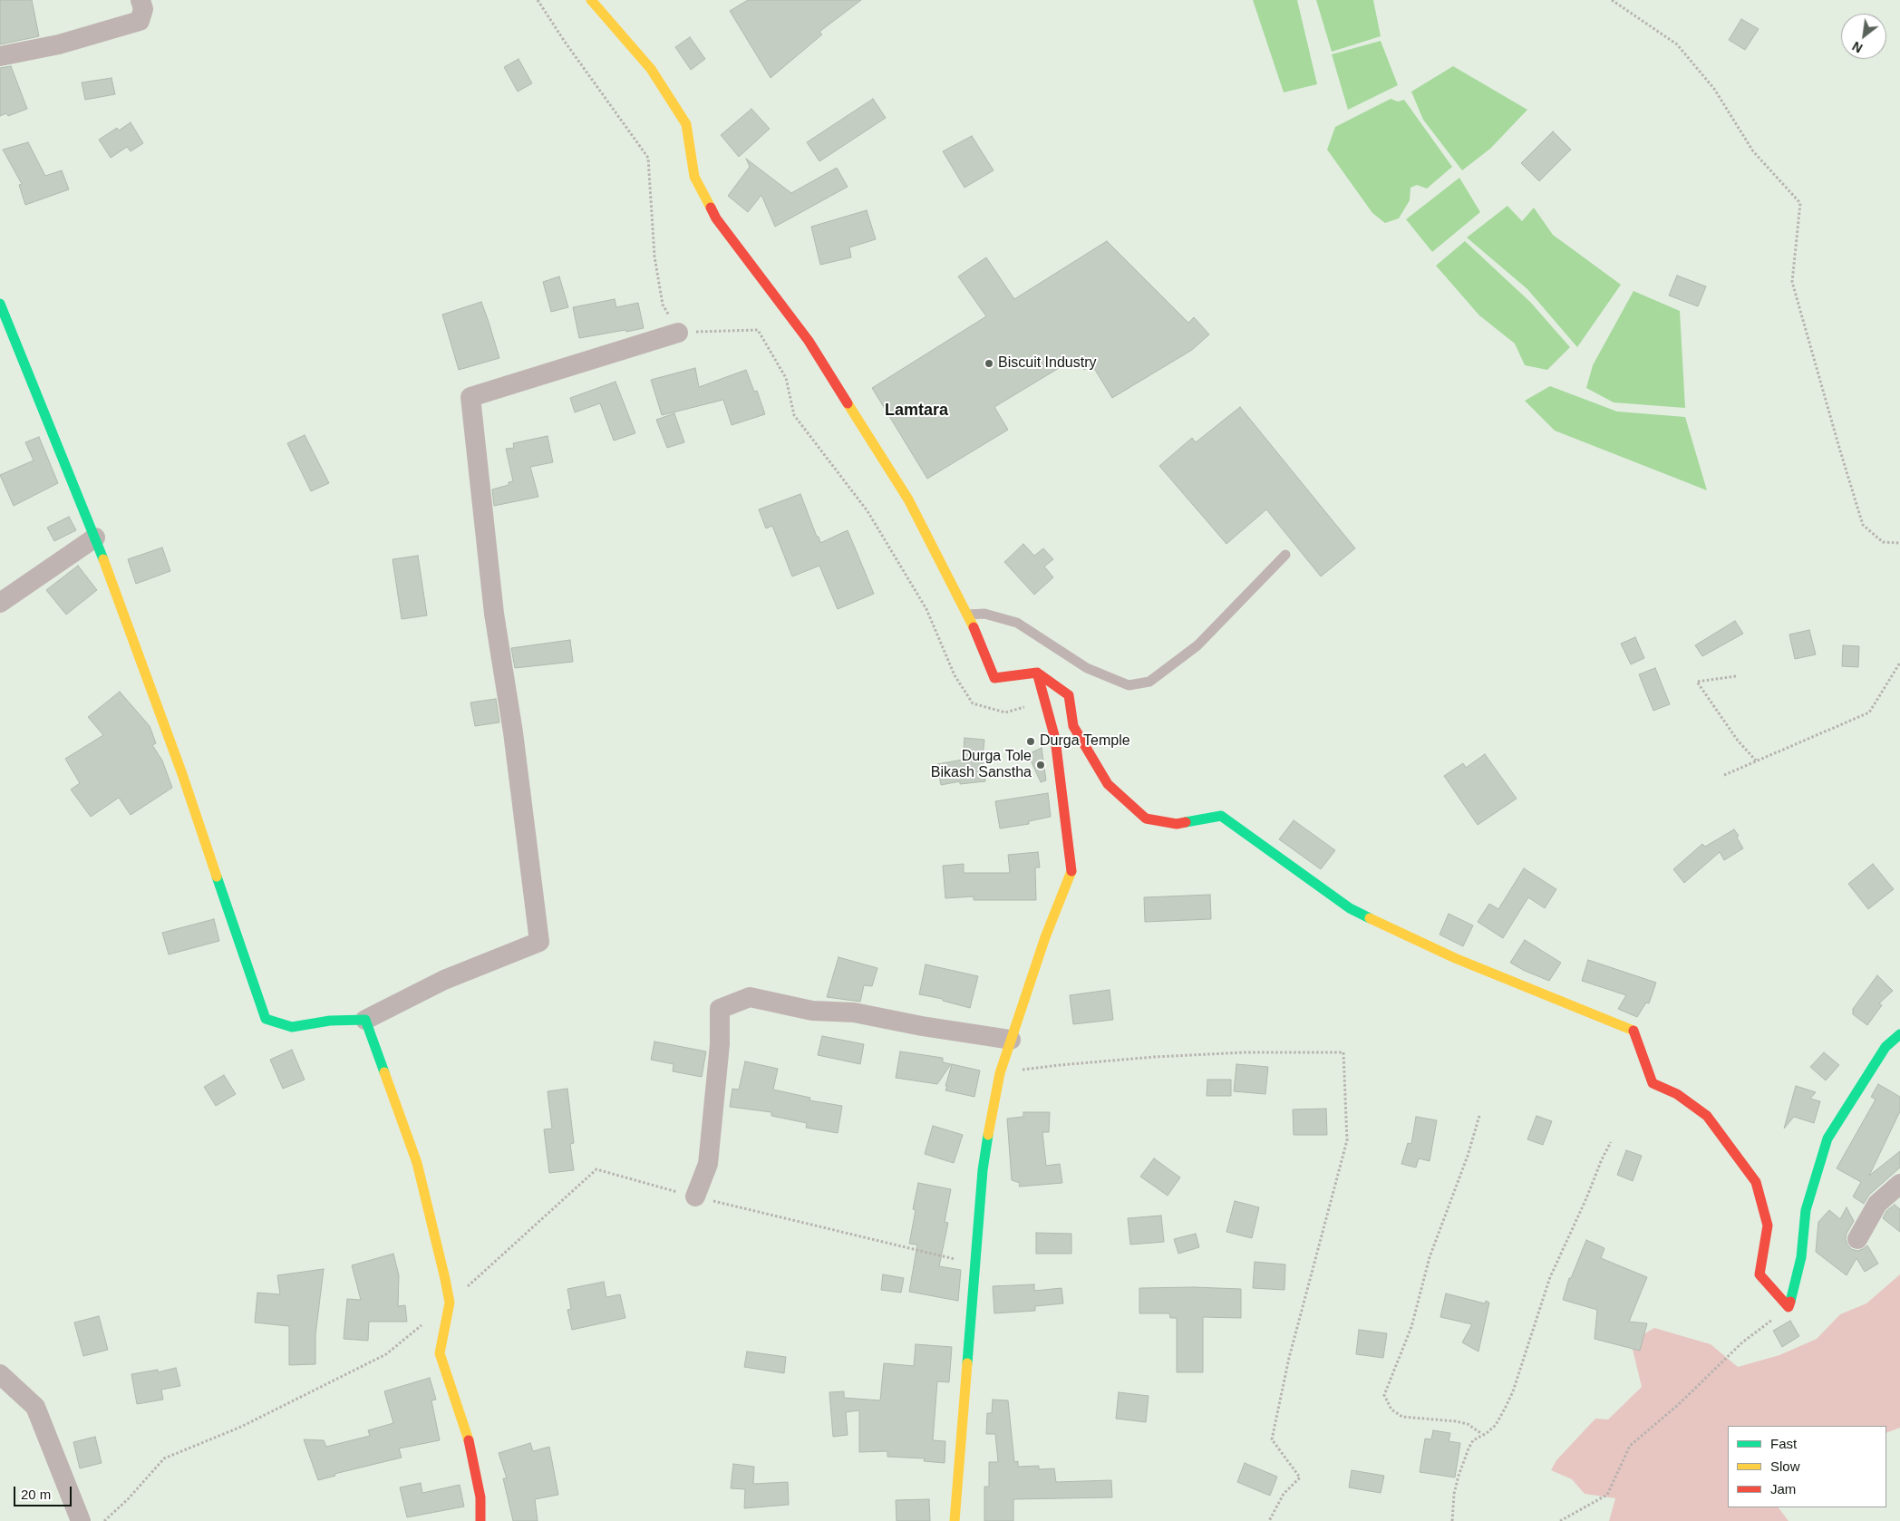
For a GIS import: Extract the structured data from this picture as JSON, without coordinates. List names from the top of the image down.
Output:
{
  "districts": ["Lamtara"],
  "places": ["Biscuit Industry", "Durga Temple", "Durga Tole Bikash Sanstha"],
  "legend": ["Fast", "Slow", "Jam"],
  "scale_bar": "20 m",
  "north": "bottom left"
}
